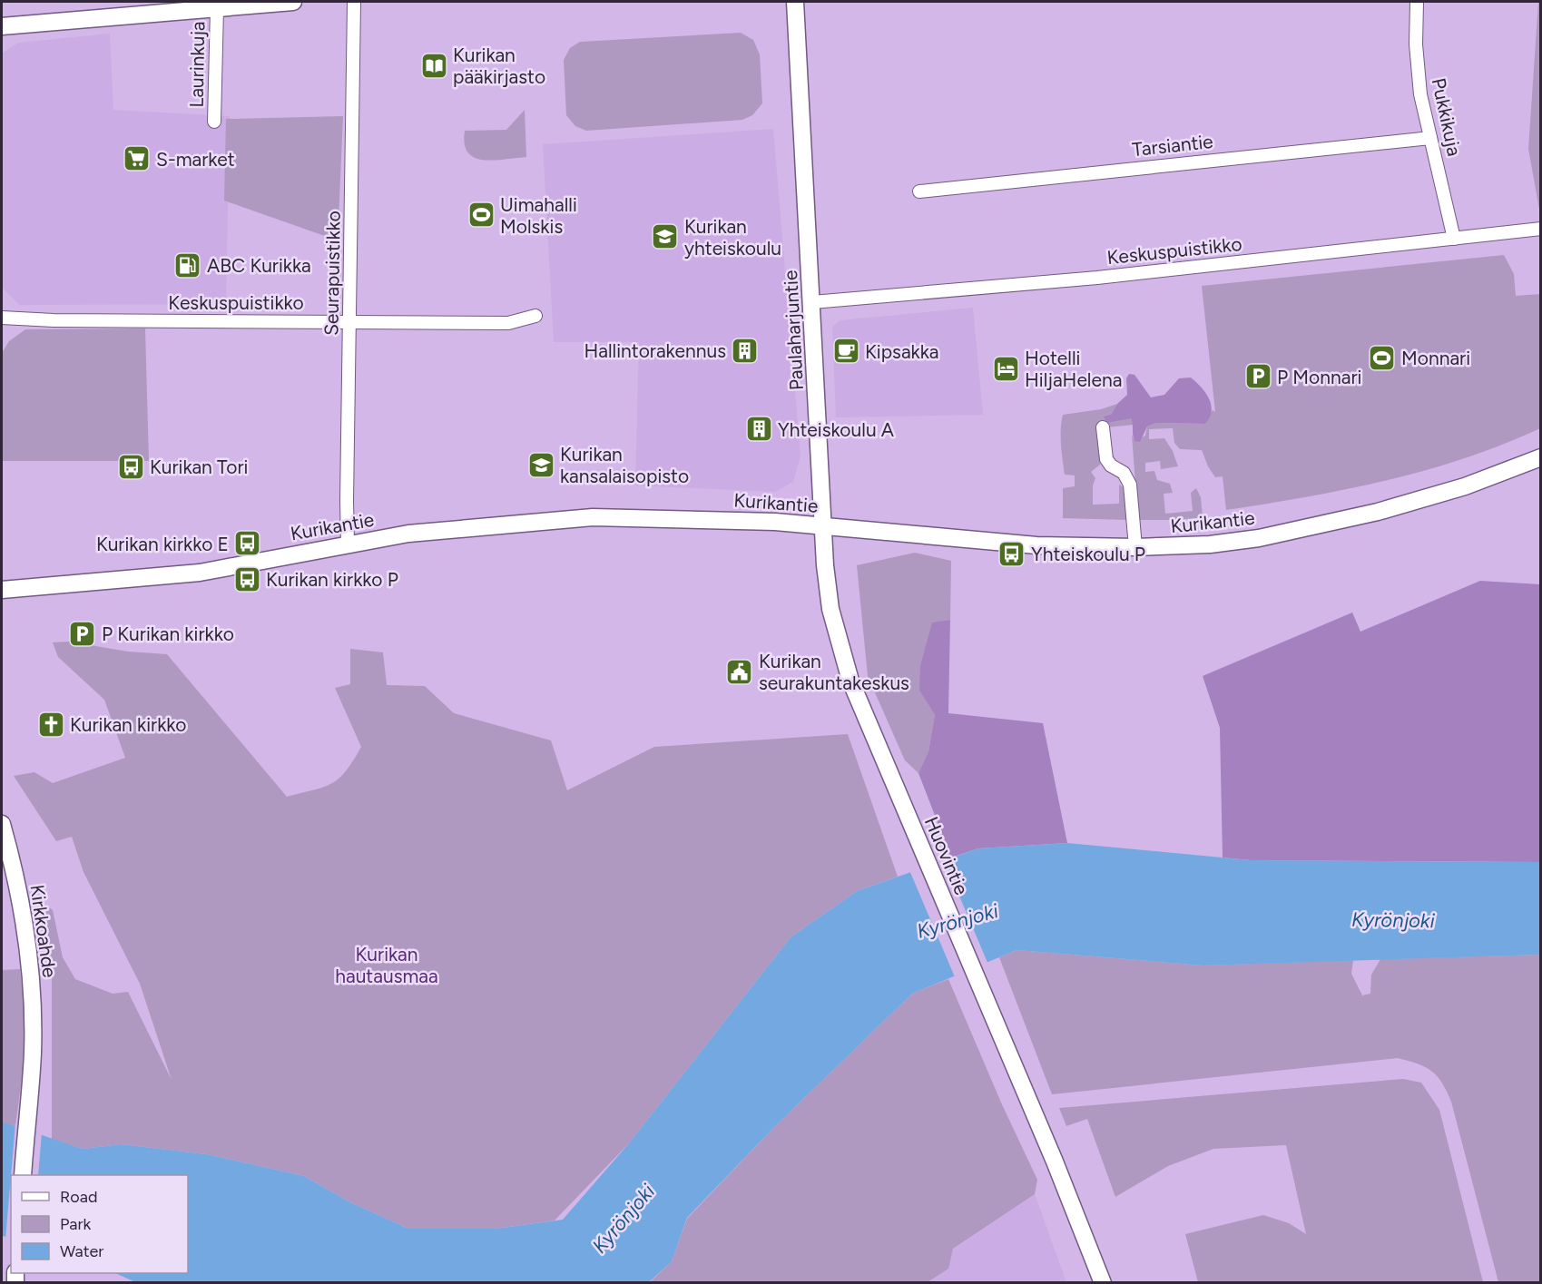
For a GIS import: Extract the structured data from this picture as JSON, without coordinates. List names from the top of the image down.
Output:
{
  "streets": {
    "main road": [
      "Paulaharjuntie",
      "Kurikantie",
      "Huovintie",
      "Kirkkoahde"
    ],
    "street": [
      "Laurinkuja",
      "Pukkikuja",
      "Tarsiantie",
      "Keskuspuistikko",
      "Seurapuistikko"
    ]
  },
  "crossings": [
    ["Pukkikuja", "Tarsiantie"],
    ["Pukkikuja", "Keskuspuistikko"],
    ["Keskuspuistikko", "Seurapuistikko"],
    ["Keskuspuistikko", "Paulaharjuntie"],
    ["Seurapuistikko", "Kurikantie"],
    ["Paulaharjuntie", "Kurikantie"],
    ["Paulaharjuntie", "Huovintie"],
    ["Kurikantie", "Huovintie"]
  ],
  "water": ["Kyrönjoki"],
  "parks": ["Kurikan hautausmaa"],
  "places": {
    "library": ["Kurikan pääkirjasto"],
    "supermarket": ["S-market"],
    "sports": ["Uimahalli Molskis", "Monnari"],
    "school or university": ["Kurikan yhteiskoulu", "Kurikan kansalaisopisto"],
    "fuel station": ["ABC Kurikka"],
    "building": ["Hallintorakennus", "Yhteiskoulu A"],
    "cafe": ["Kipsakka"],
    "hotel": ["Hotelli HiljaHelena"],
    "parking": ["P Monnari", "P Kurikan kirkko"],
    "bus stop": [
      "Kurikan Tori",
      "Kurikan kirkko E",
      "Yhteiskoulu P",
      "Kurikan kirkko P"
    ],
    "public building": ["Kurikan seurakuntakeskus"],
    "church": ["Kurikan kirkko"]
  },
  "legend": ["Road", "Park", "Water"]
}
